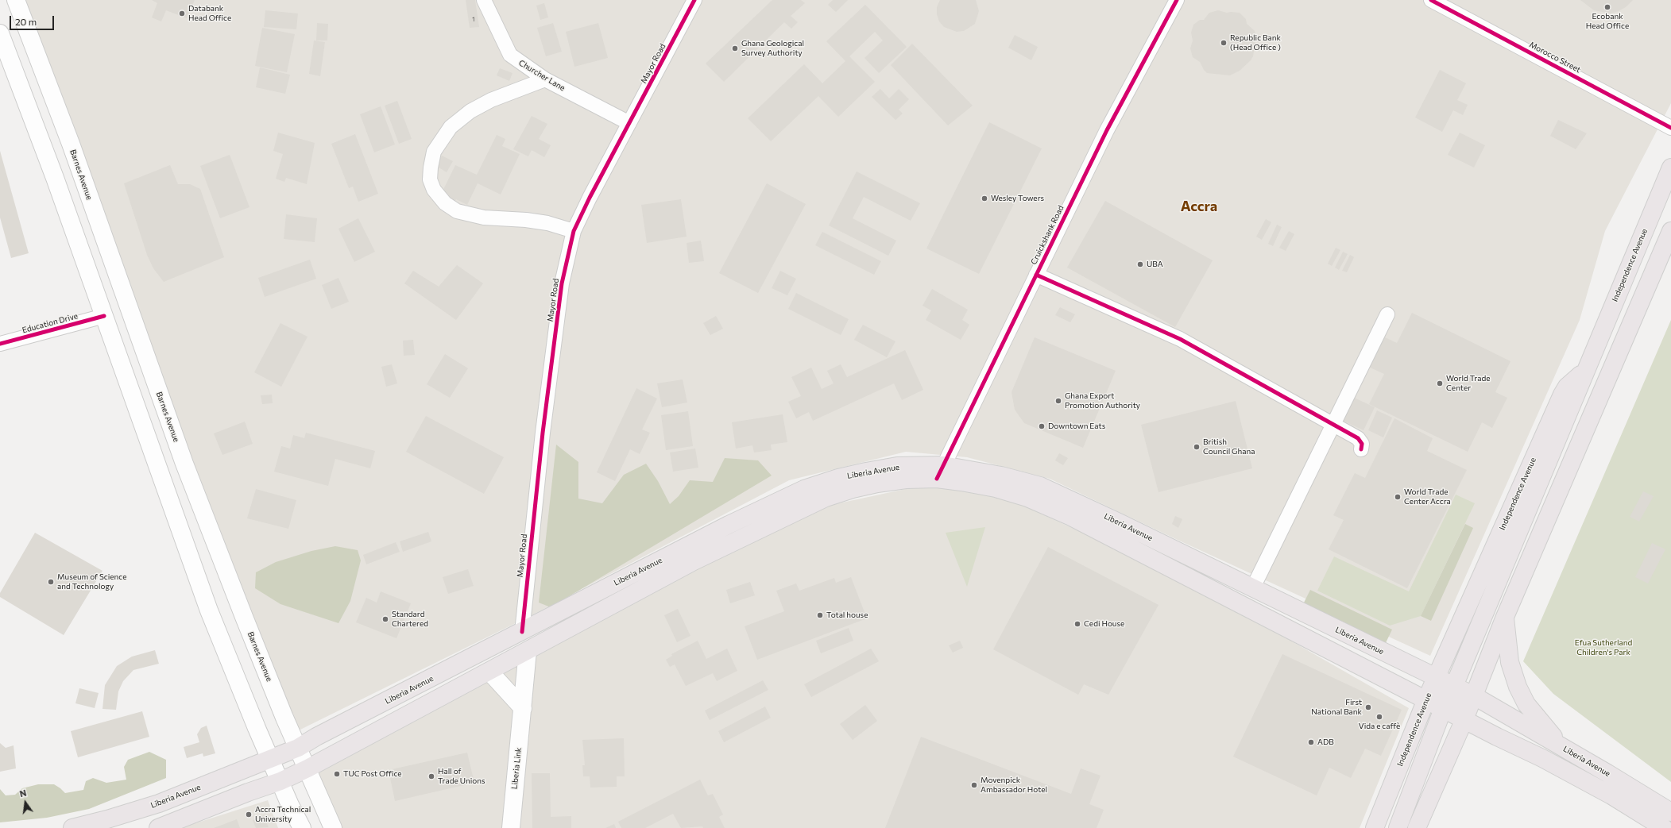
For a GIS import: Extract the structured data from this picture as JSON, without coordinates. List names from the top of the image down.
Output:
{
  "streets": {
    "main road": [
      "Barnes Avenue",
      "Independence Avenue",
      "Liberia Avenue",
      "Liberia Link"
    ],
    "street": [
      "Morocco Street",
      "Mayor Road",
      "Churcher Lane",
      "Cruickshank Road",
      "Education Drive"
    ]
  },
  "crossings": [
    ["Mayor Road", "Churcher Lane"],
    ["Mayor Road", "Liberia Avenue"],
    ["Barnes Avenue", "Liberia Avenue"],
    ["Cruickshank Road", "Liberia Avenue"],
    ["Independence Avenue", "Liberia Avenue"],
    ["Liberia Avenue", "Liberia Link"]
  ],
  "districts": ["Accra"],
  "parks": ["Efua Sutherland Children's Park"],
  "places": [
    "Ecobank Head Office",
    "Databank Head Office",
    "Republic Bank (Head Office )",
    "Ghana Geological Survey Authority",
    "Wesley Towers",
    "UBA",
    "World Trade Center",
    "Ghana Export Promotion Authority",
    "Downtown Eats",
    "British Council Ghana",
    "World Trade Center Accra",
    "Museum of Science and Technology",
    "Total house",
    "Standard Chartered",
    "Cedi House",
    "First National Bank",
    "Vida e caffè",
    "ADB",
    "TUC Post Office",
    "Hall of Trade Unions",
    "Movenpick Ambassador Hotel",
    "Accra Technical University"
  ],
  "house_numbers": ["1"],
  "scale_bar": "20 m",
  "north": "top"
}
